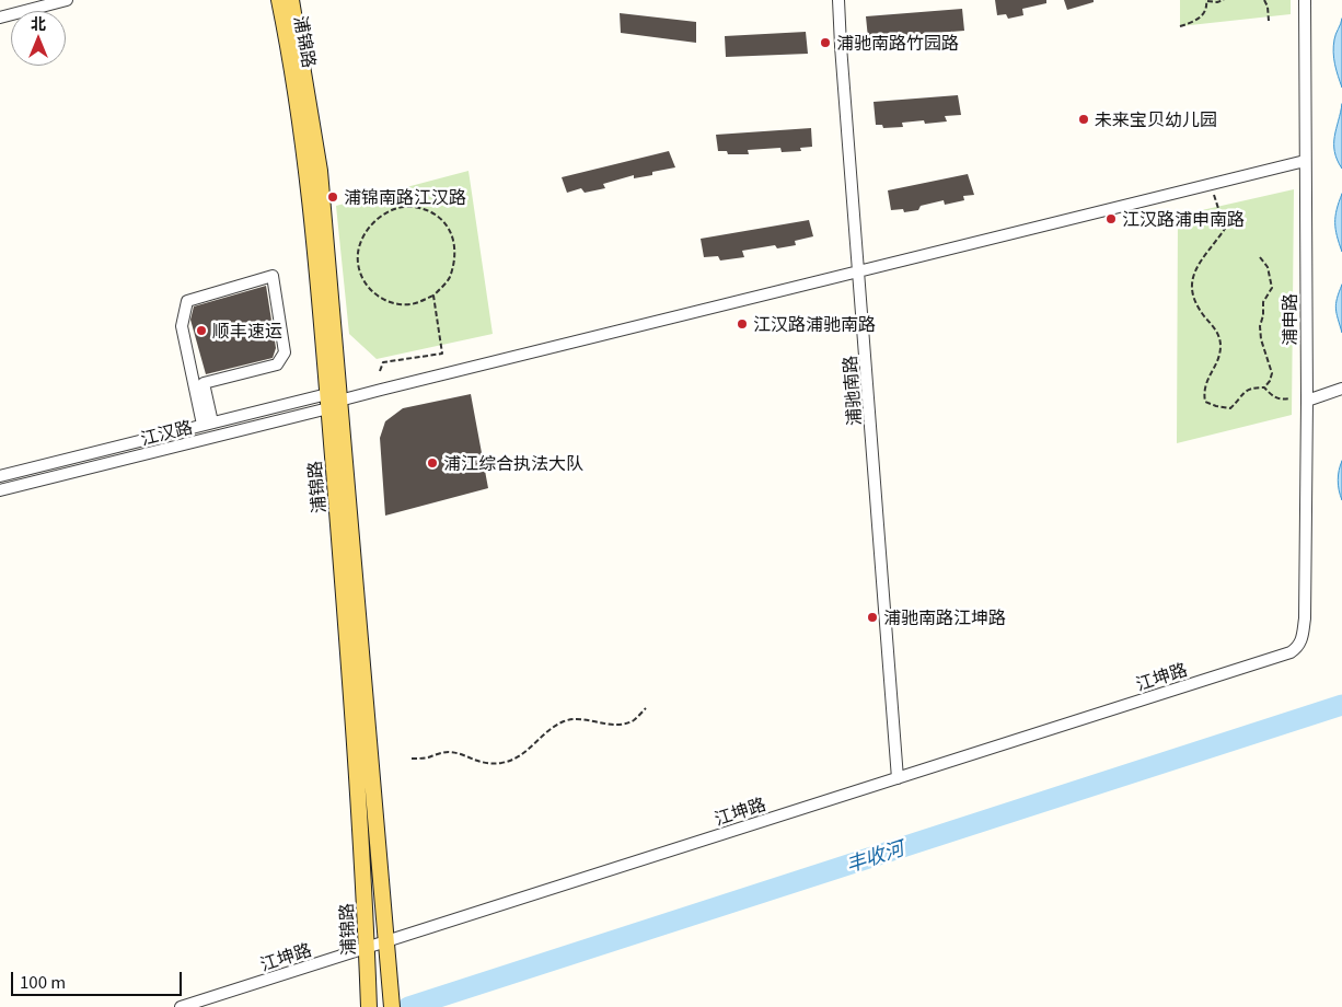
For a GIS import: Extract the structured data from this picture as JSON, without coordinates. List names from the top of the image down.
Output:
{
  "streets": {
    "main road": ["浦锦路"],
    "street": [
      "浦申路",
      "浦驰南路",
      "江汉路",
      "江坤路"
    ]
  },
  "crossings": [
    ["浦锦路", "江汉路"],
    ["浦锦路", "江坤路"],
    ["浦申路", "江坤路"],
    ["浦驰南路", "江坤路"]
  ],
  "water": ["丰收河"],
  "places": [
    "浦驰南路竹园路",
    "未来宝贝幼儿园",
    "浦锦南路江汉路",
    "江汉路浦申南路",
    "江汉路浦驰南路",
    "顺丰速运",
    "浦江综合执法大队",
    "浦驰南路江坤路"
  ],
  "scale_bar": "100 m",
  "north": "top"
}
